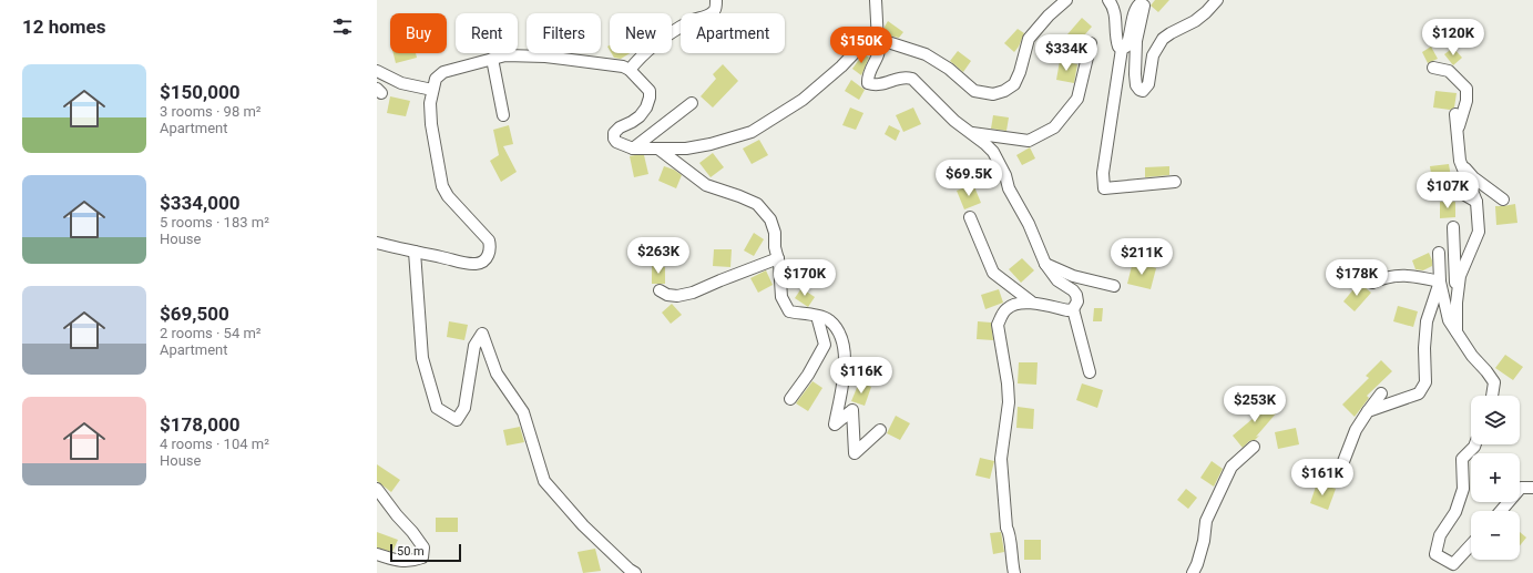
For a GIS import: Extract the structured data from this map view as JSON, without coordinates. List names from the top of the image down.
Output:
{
  "scale_bar": "50 m",
  "page": {
    "heading": "12 homes",
    "chip": [
      "Buy",
      "Rent",
      "Filters",
      "New",
      "Apartment"
    ],
    "price": [
      "$120K",
      "$150K",
      "$334K",
      "$69.5K",
      "$107K",
      "$263K",
      "$211K",
      "$170K",
      "$178K",
      "$116K",
      "$253K",
      "$161K"
    ],
    "list": [
      {
        "name": "$150,000",
        "note": "3 rooms · 98 m² · Apartment"
      },
      {
        "name": "$334,000",
        "note": "5 rooms · 183 m² · House"
      },
      {
        "name": "$69,500",
        "note": "2 rooms · 54 m² · Apartment"
      },
      {
        "name": "$178,000",
        "note": "4 rooms · 104 m² · House"
      }
    ],
    "map_buttons": ["+", "−"],
    "scale": "50 m"
  }
}
